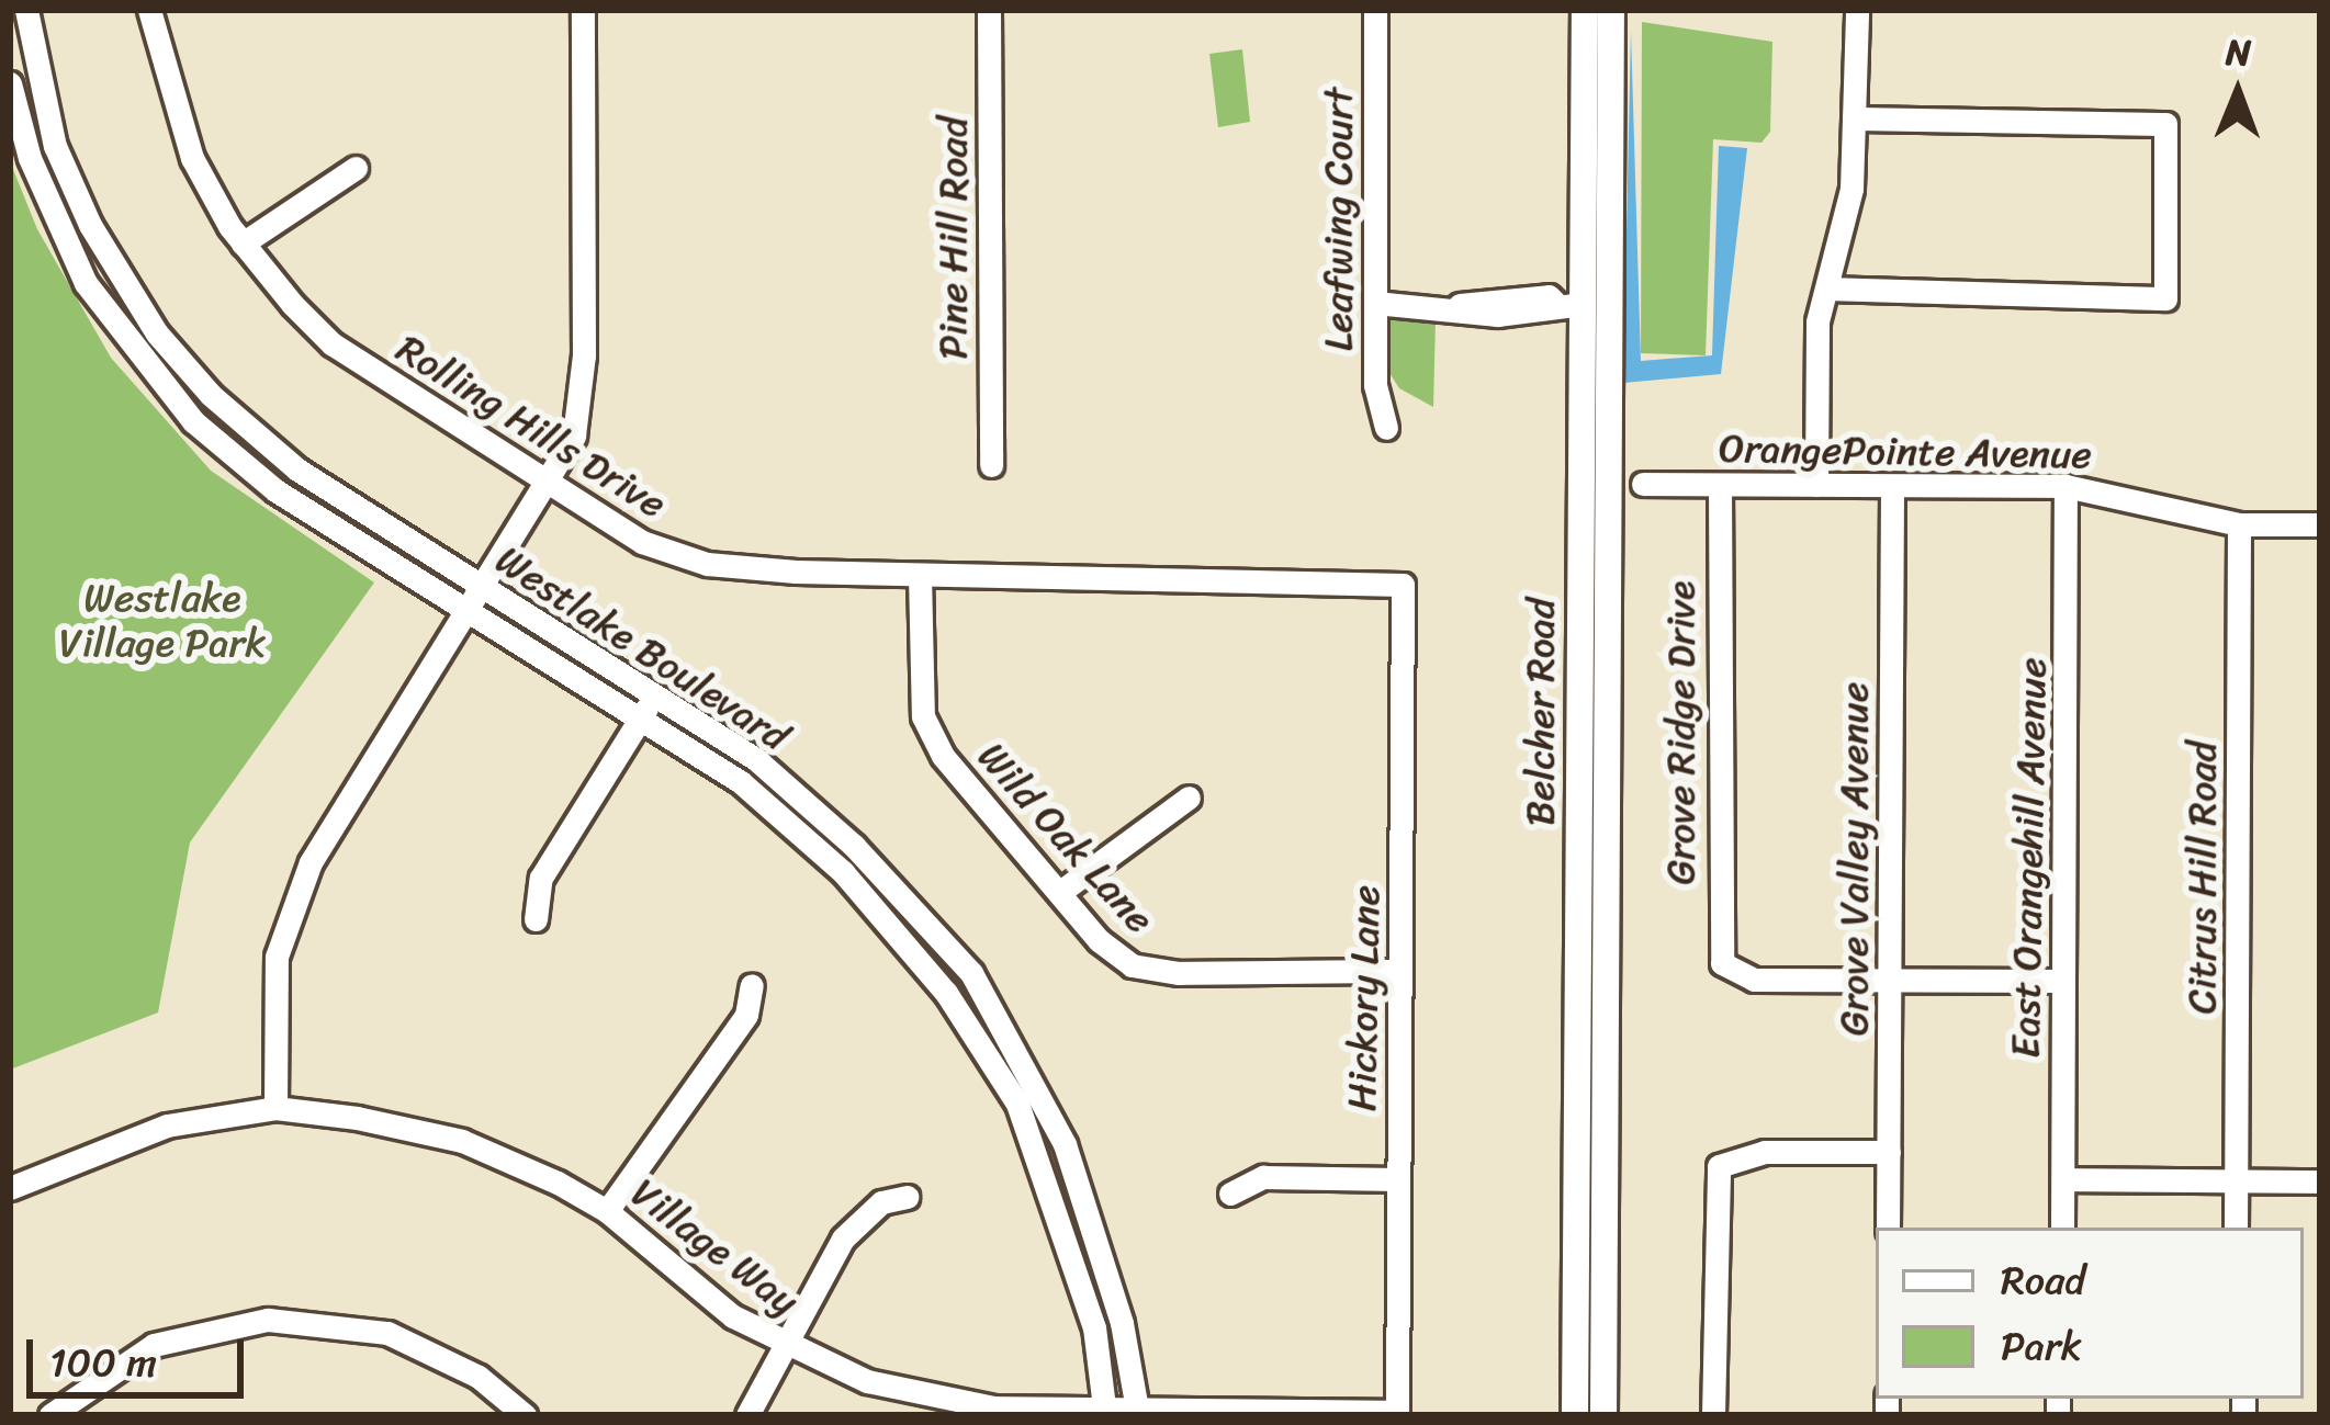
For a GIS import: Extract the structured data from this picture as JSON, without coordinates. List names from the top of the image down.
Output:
{
  "streets": {
    "main road": ["Belcher Road"],
    "street": [
      "Leafwing Court",
      "Pine Hill Road",
      "Rolling Hills Drive",
      "OrangePointe Avenue",
      "Westlake Boulevard",
      "Grove Ridge Drive",
      "Wild Oak Lane",
      "East Orangehill Avenue",
      "Grove Valley Avenue",
      "Citrus Hill Road",
      "Hickory Lane",
      "Village Way"
    ]
  },
  "crossings": [
    ["Rolling Hills Drive", "Wild Oak Lane"],
    ["Rolling Hills Drive", "Hickory Lane"],
    ["OrangePointe Avenue", "Grove Ridge Drive"],
    ["OrangePointe Avenue", "East Orangehill Avenue"],
    ["OrangePointe Avenue", "Grove Valley Avenue"],
    ["OrangePointe Avenue", "Citrus Hill Road"],
    ["Westlake Boulevard", "Village Way"],
    ["Grove Ridge Drive", "Grove Valley Avenue"],
    ["Wild Oak Lane", "Hickory Lane"],
    ["Hickory Lane", "Village Way"]
  ],
  "parks": ["Westlake Village Park"],
  "legend": ["Road", "Park"],
  "scale_bar": "100 m",
  "north": "top"
}
